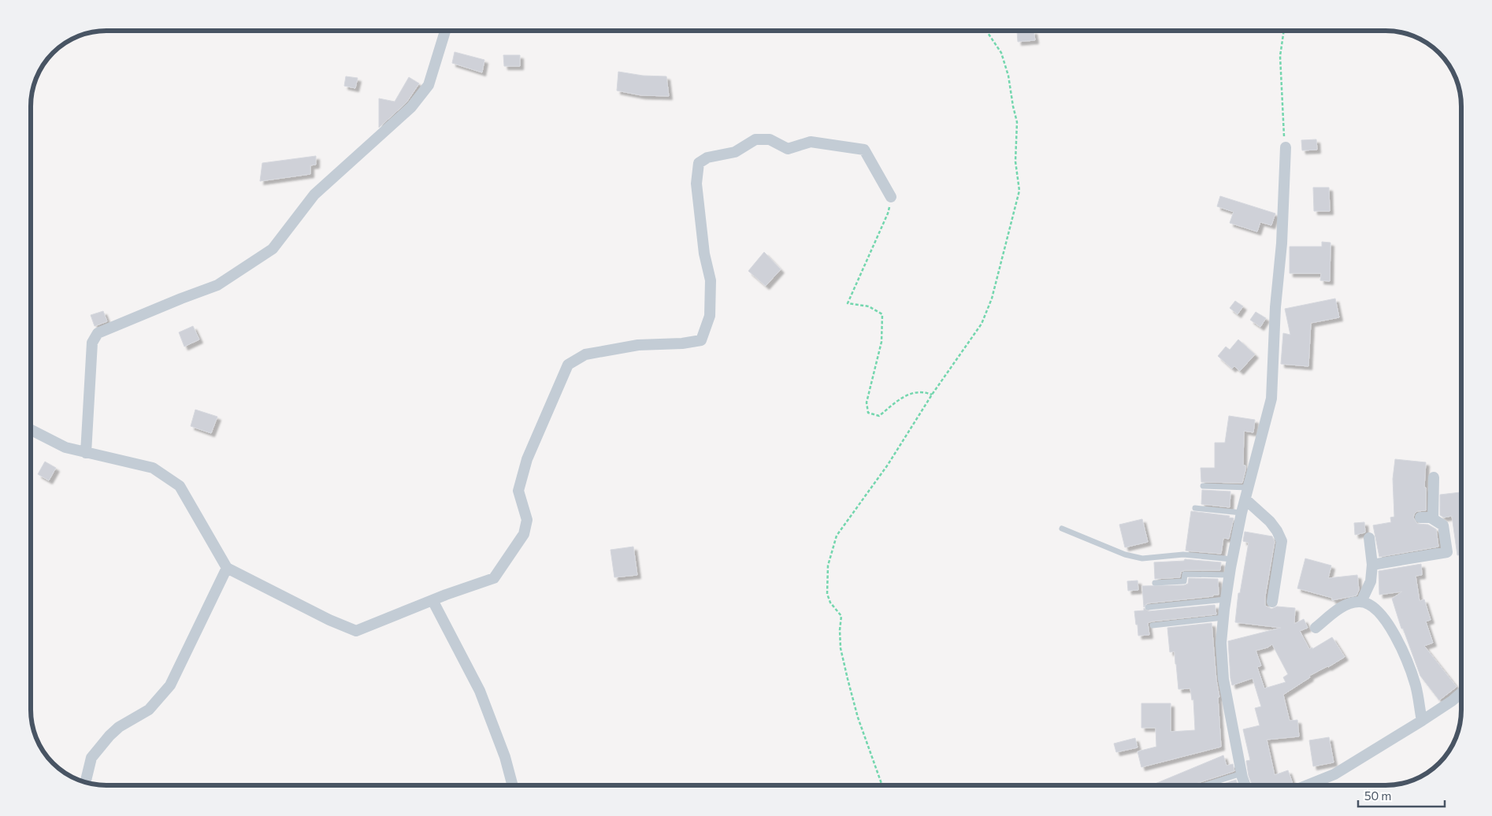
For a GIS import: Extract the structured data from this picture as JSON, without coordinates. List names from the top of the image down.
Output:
{
  "scale_bar": "50 m"
}
